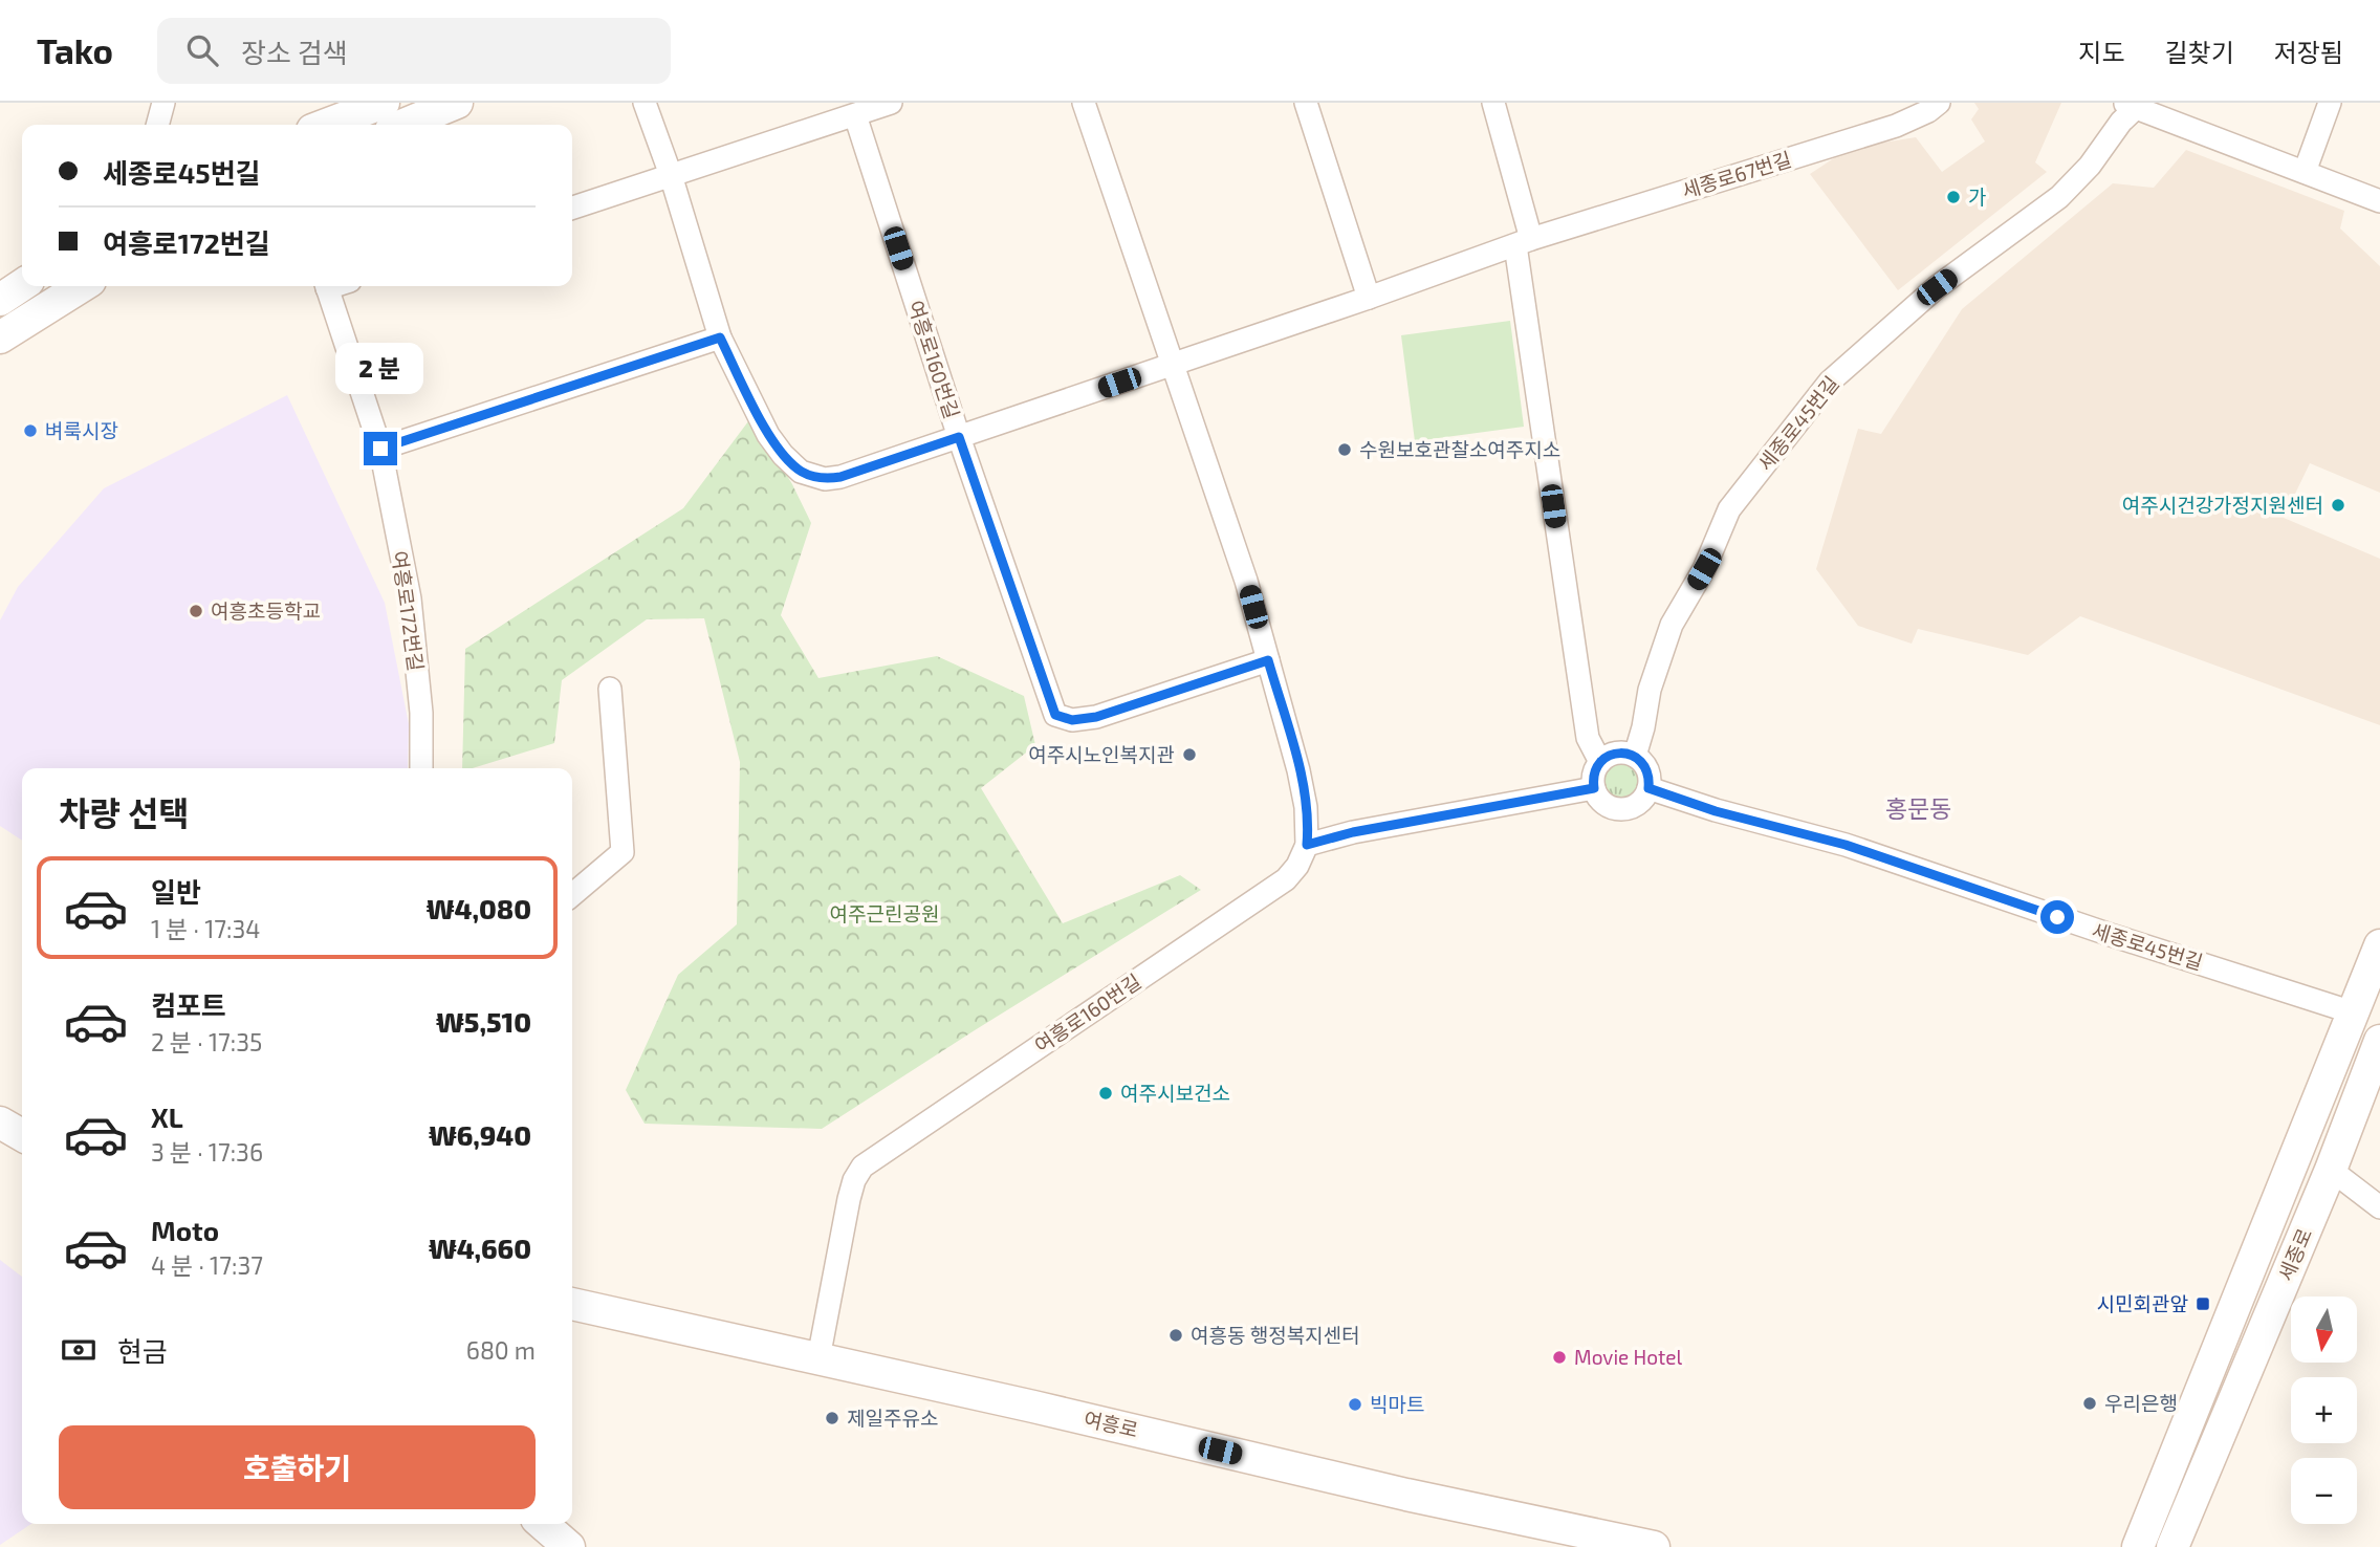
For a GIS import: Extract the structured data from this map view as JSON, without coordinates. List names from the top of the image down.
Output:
{
  "streets": {
    "street": [
      "세종로67번길",
      "여흥로160번길",
      "세종로45번길",
      "여흥로172번길",
      "세종로",
      "여흥로"
    ]
  },
  "crossings": [
    ["세종로67번길", "여흥로160번길"],
    ["여흥로160번길", "여흥로"]
  ],
  "districts": ["홍문동"],
  "parks": ["여주근린공원"],
  "places": {
    "other": [
      "가",
      "벼룩시장",
      "수원보호관찰소여주지소",
      "여주시건강가정지원센터",
      "여흥초등학교",
      "여주시노인복지관",
      "여주시보건소",
      "여흥동 행정복지센터",
      "Movie Hotel",
      "우리은행",
      "빅마트",
      "제일주유소"
    ],
    "transit": ["시민회관앞"]
  },
  "north": "bottom",
  "page": {
    "header": "Tako",
    "search": "장소 검색",
    "nav": ["지도", "길찾기", "저장됨"],
    "banner": ["세종로45번길", "여흥로172번길"],
    "bubble": "2 분",
    "heading": "차량 선택",
    "list": [
      {
        "name": "일반",
        "note": "1 분 · 17:34",
        "value": "₩4,080"
      },
      {
        "name": "컴포트",
        "note": "2 분 · 17:35",
        "value": "₩5,510"
      },
      {
        "name": "XL",
        "note": "3 분 · 17:36",
        "value": "₩6,940"
      },
      {
        "name": "Moto",
        "note": "4 분 · 17:37",
        "value": "₩4,660"
      }
    ],
    "map_buttons": ["+", "−"],
    "pay": ["현금", "680 m"],
    "buttons": "호출하기"
  }
}
